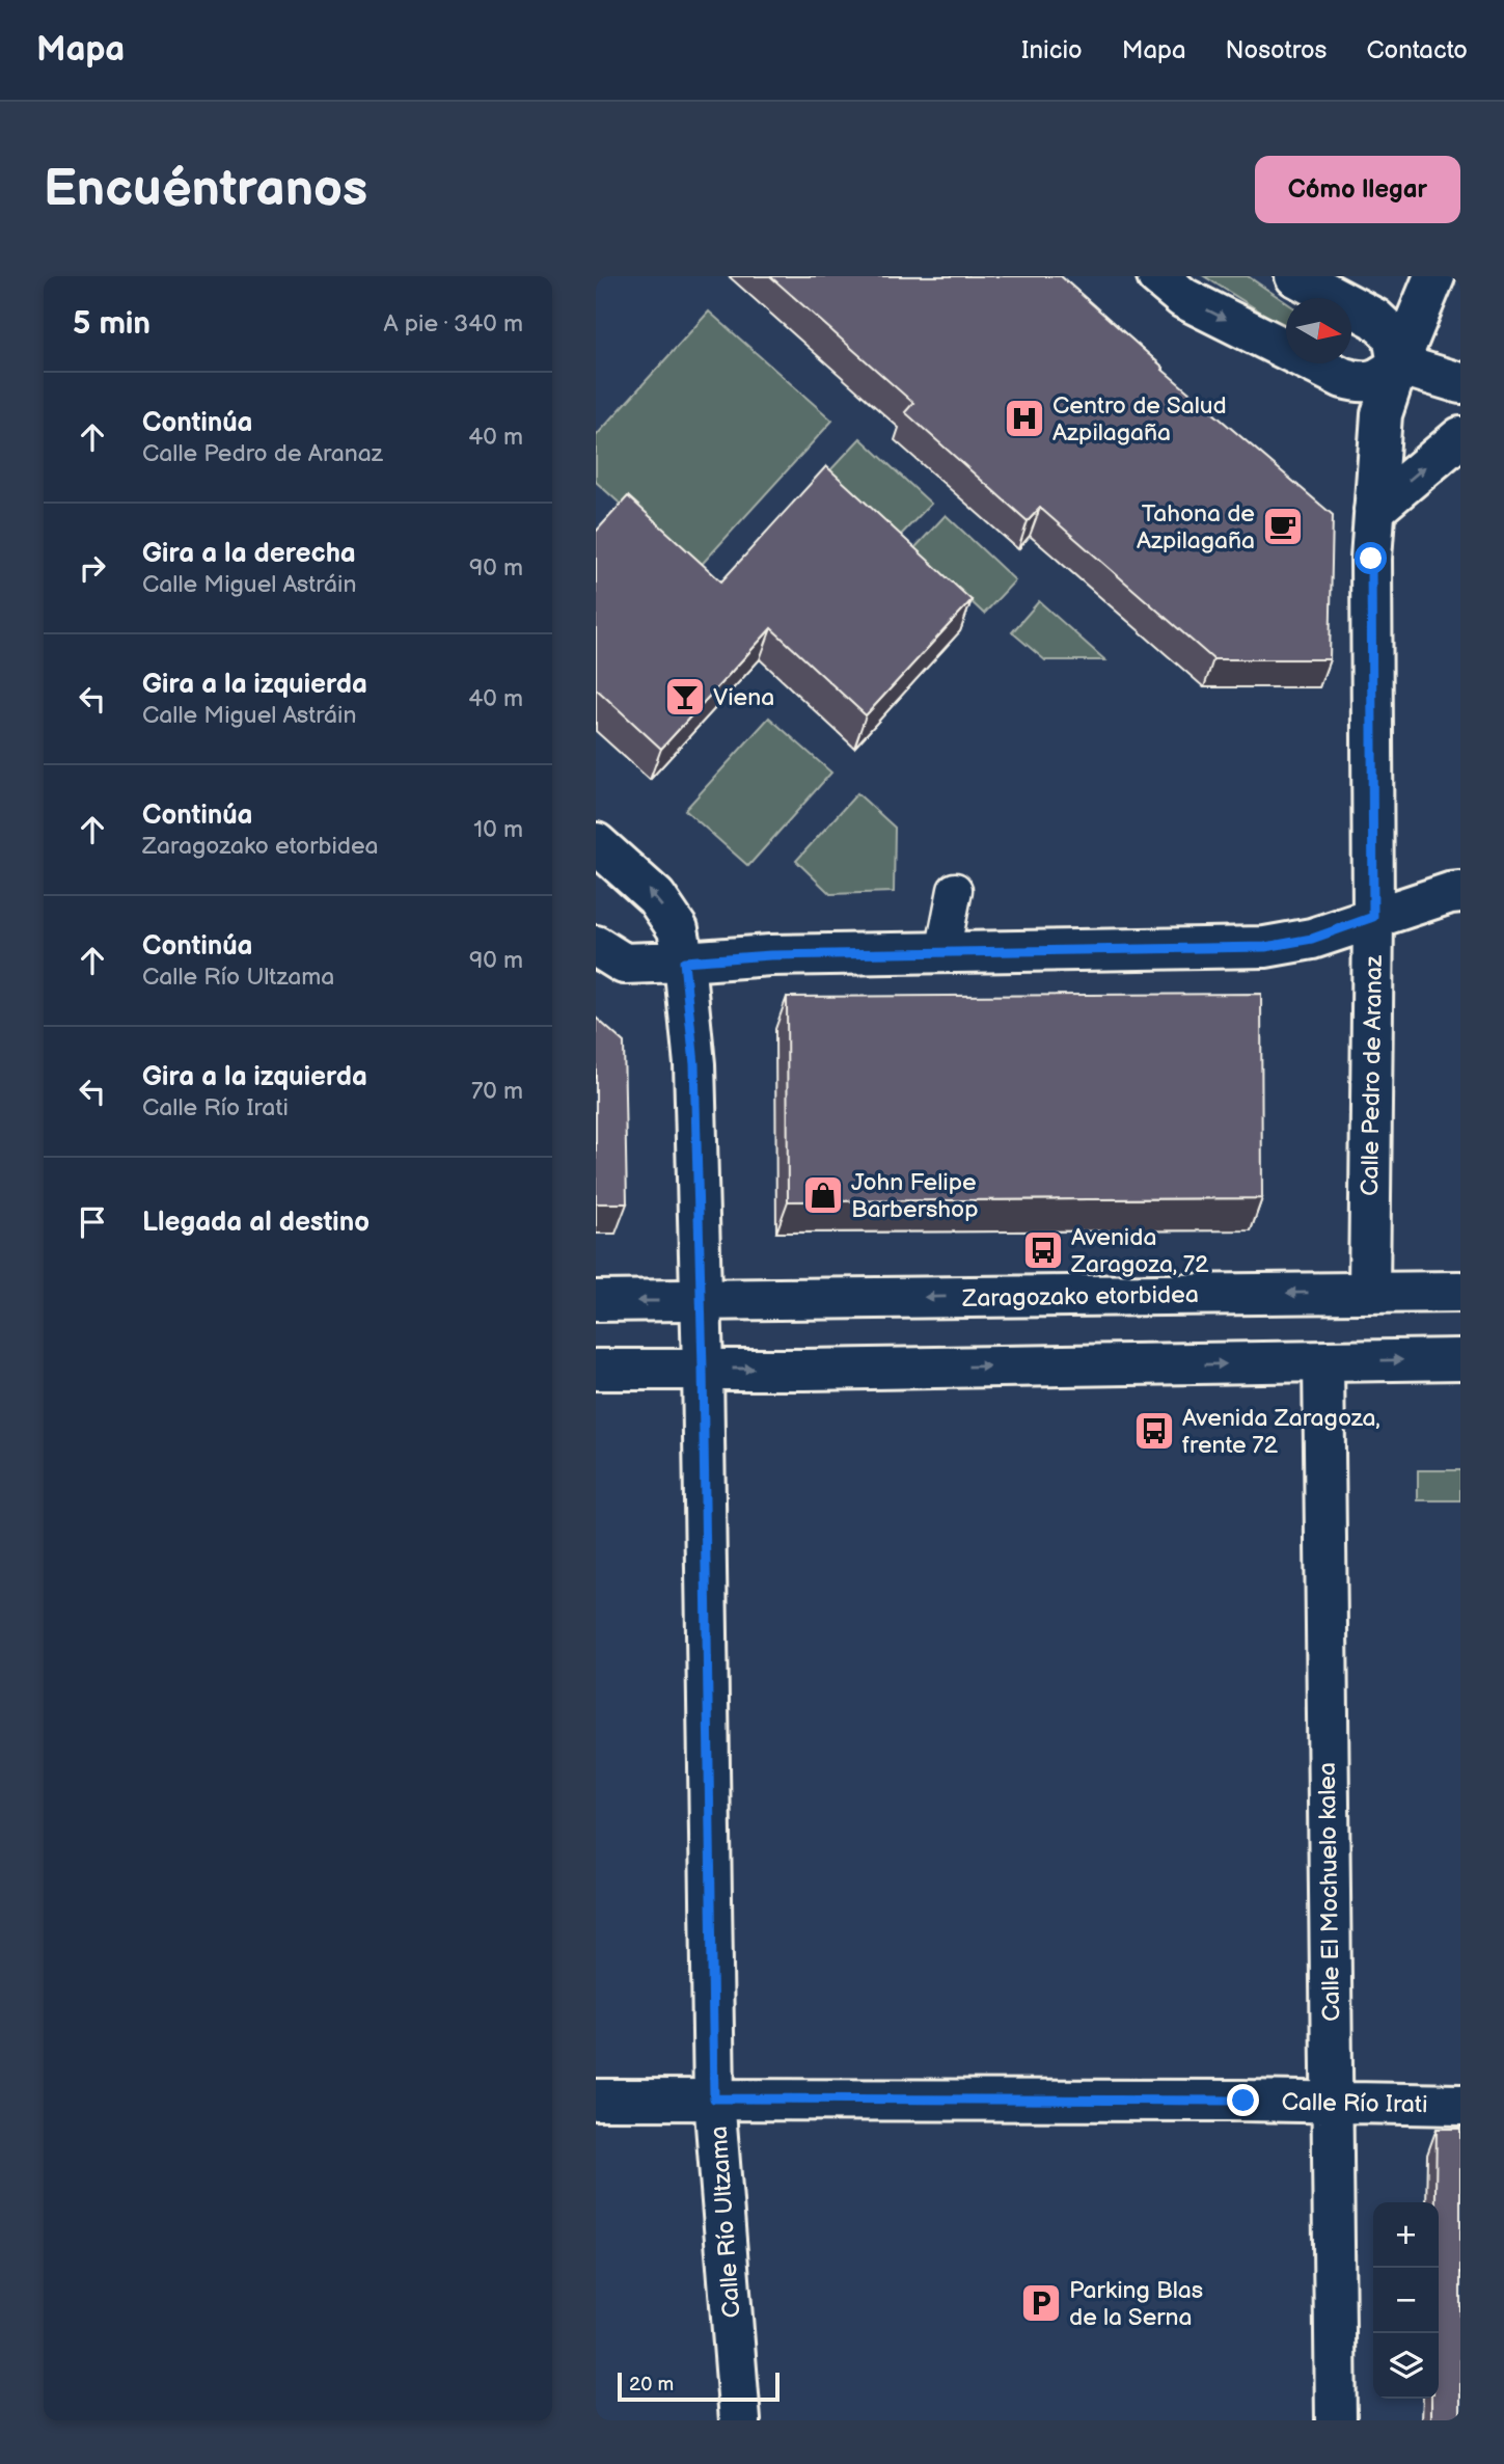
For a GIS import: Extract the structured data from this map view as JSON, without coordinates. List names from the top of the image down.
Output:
{
  "streets": {
    "street": [
      "Calle Pedro de Aranaz",
      "Zaragozako etorbidea",
      "Calle El Mochuelo kalea",
      "Calle Río Irati",
      "Calle Río Ultzama"
    ]
  },
  "crossings": [
    ["Calle Pedro de Aranaz", "Zaragozako etorbidea"],
    ["Calle El Mochuelo kalea", "Calle Río Irati"],
    ["Calle Río Irati", "Calle Río Ultzama"]
  ],
  "places": {
    "hospital": ["Centro de Salud Azpilagaña"],
    "cafe": ["Tahona de Azpilagaña"],
    "bar": ["Viena"],
    "shop": ["John Felipe Barbershop"],
    "bus stop": ["Avenida Zaragoza, 72", "Avenida Zaragoza, frente 72"],
    "parking": ["Parking Blas de la Serna"]
  },
  "scale_bar": "20 m",
  "north": "right",
  "page": {
    "header": "Mapa",
    "nav": [
      "Inicio",
      "Mapa",
      "Nosotros",
      "Contacto"
    ],
    "buttons": "Cómo llegar",
    "title": "Encuéntranos",
    "heading": ["5 min", "A pie · 340 m"],
    "list": [
      ["Continúa", "Calle Pedro de Aranaz", "40 m"],
      ["Gira a la derecha", "Calle Miguel Astráin", "90 m"],
      ["Gira a la izquierda", "Calle Miguel Astráin", "40 m"],
      ["Continúa", "Zaragozako etorbidea", "10 m"],
      ["Continúa", "Calle Río Ultzama", "90 m"],
      ["Gira a la izquierda", "Calle Río Irati", "70 m"],
      "Llegada al destino"
    ],
    "map_buttons": ["+", "−"],
    "scale": "20 m"
  }
}
